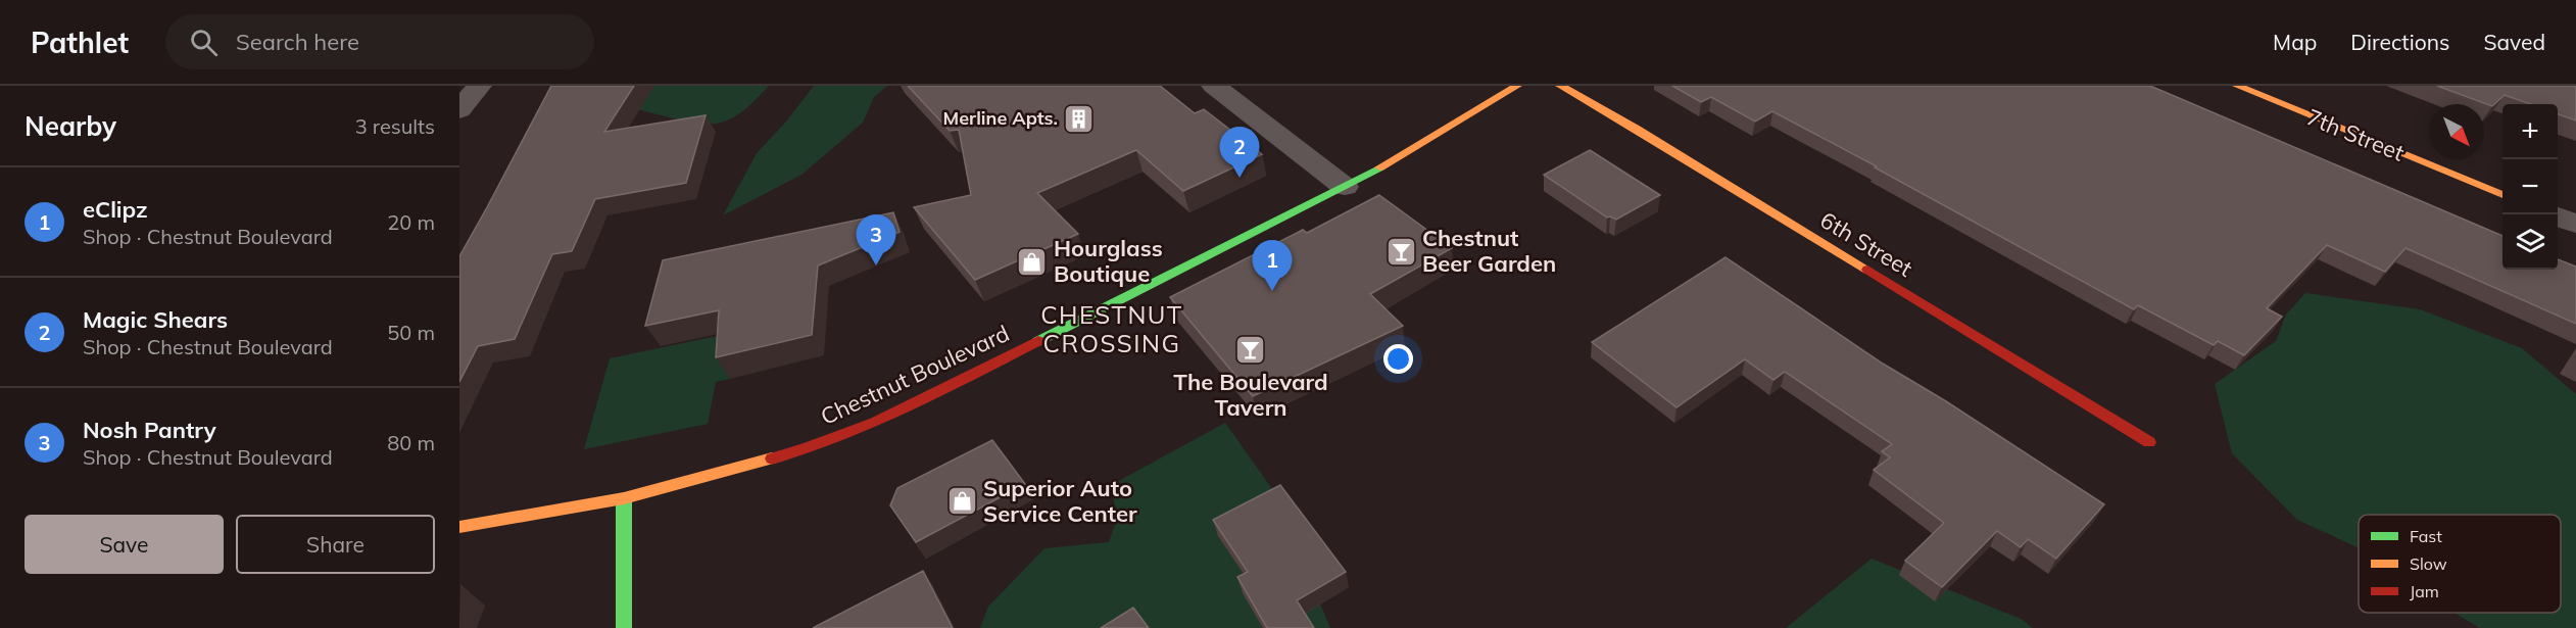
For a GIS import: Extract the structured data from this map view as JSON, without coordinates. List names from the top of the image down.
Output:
{
  "streets": {
    "street": ["7th Street", "6th Street", "Chestnut Boulevard"]
  },
  "districts": ["CHESTNUT CROSSING"],
  "places": {
    "building": ["Merline Apts."],
    "bar": ["Chestnut Beer Garden", "The Boulevard Tavern"],
    "shop": ["Hourglass Boutique", "Superior Auto Service Center"]
  },
  "legend": ["Fast", "Slow", "Jam"],
  "north": "bottom right",
  "page": {
    "header": "Pathlet",
    "search": "Search here",
    "nav": ["Map", "Directions", "Saved"],
    "heading": ["Nearby", "3 results"],
    "map_buttons": ["+", "−"],
    "pins": ["2", "3", "1"],
    "list": [
      {
        "mark": "1",
        "name": "eClipz",
        "note": "Shop · Chestnut Boulevard",
        "value": "20 m"
      },
      {
        "mark": "2",
        "name": "Magic Shears",
        "note": "Shop · Chestnut Boulevard",
        "value": "50 m"
      },
      {
        "mark": "3",
        "name": "Nosh Pantry",
        "note": "Shop · Chestnut Boulevard",
        "value": "80 m"
      }
    ],
    "buttons": ["Save", "Share"]
  }
}
